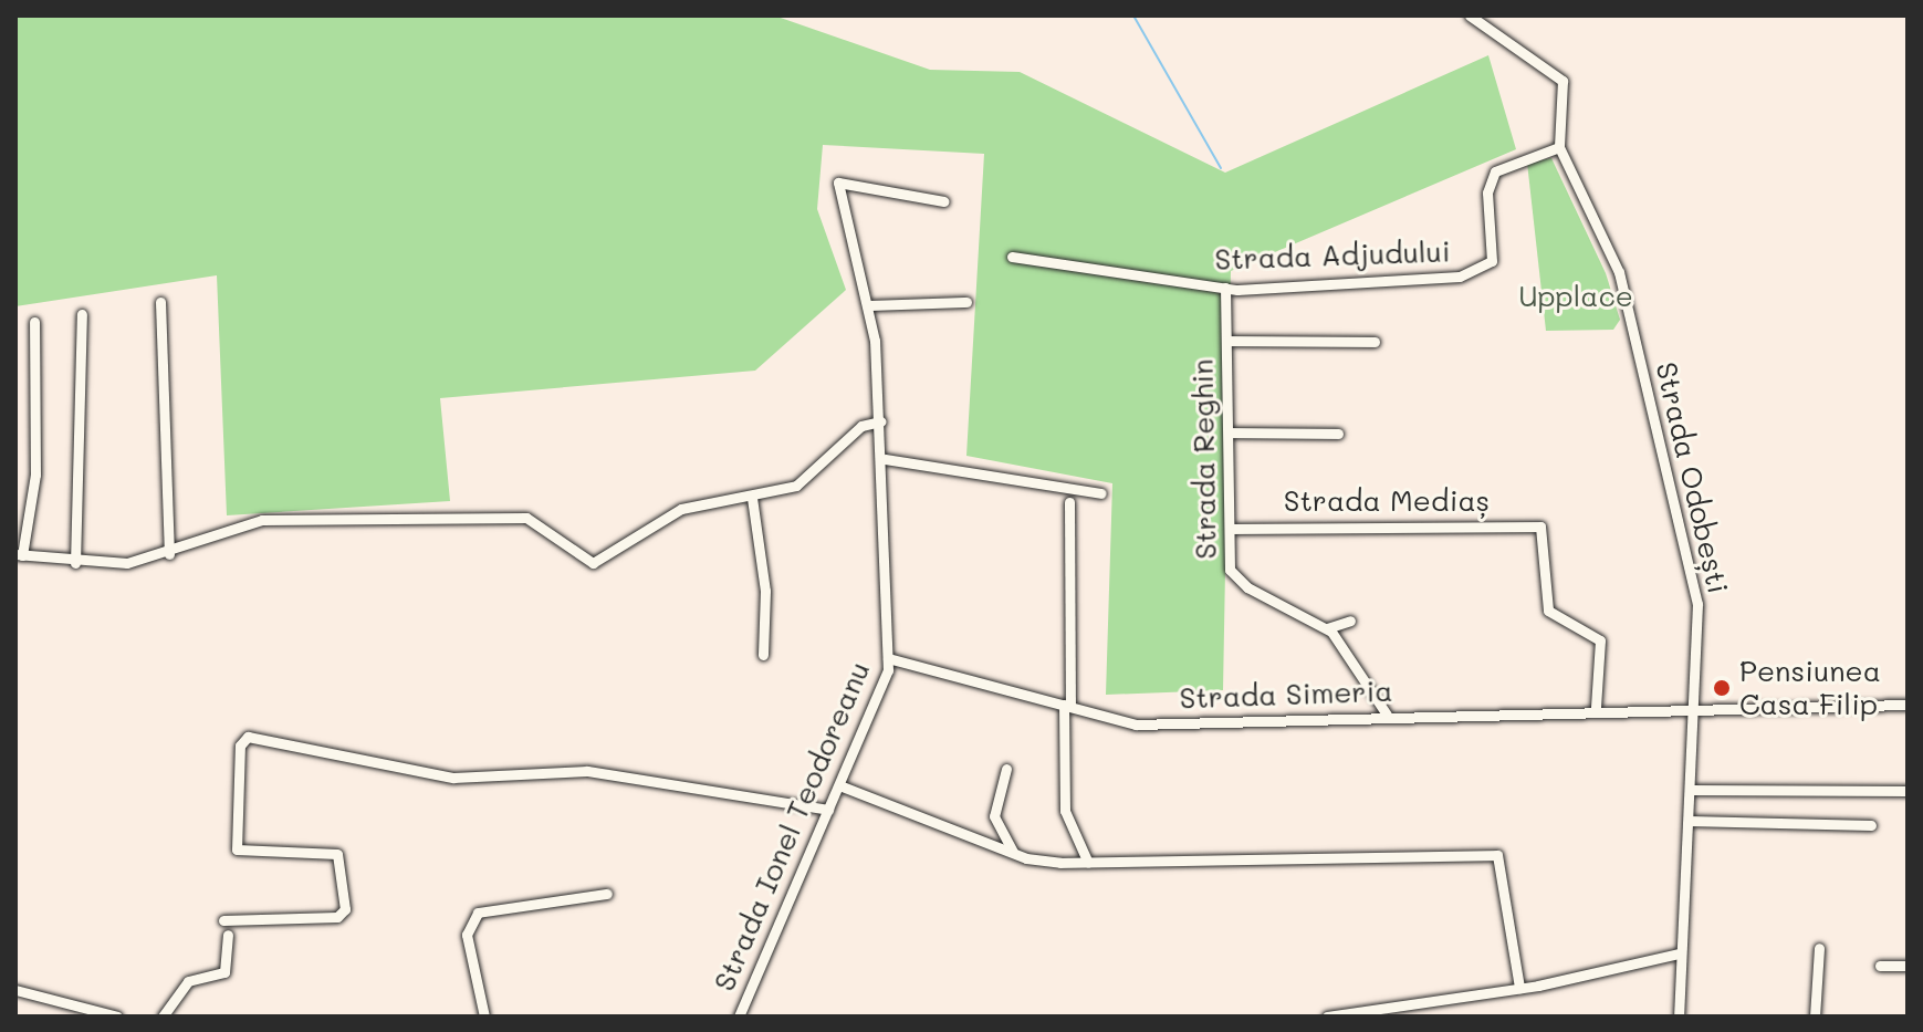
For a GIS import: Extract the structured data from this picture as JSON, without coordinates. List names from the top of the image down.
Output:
{
  "streets": {
    "street": [
      "Strada Adjudului",
      "Strada Reghin",
      "Strada Odobești",
      "Strada Mediaș",
      "Strada Simeria",
      "Strada Ionel Teodoreanu"
    ]
  },
  "crossings": [
    ["Strada Adjudului", "Strada Reghin"],
    ["Strada Adjudului", "Strada Odobești"],
    ["Strada Reghin", "Strada Mediaș"],
    ["Strada Reghin", "Strada Simeria"],
    ["Strada Odobești", "Strada Simeria"],
    ["Strada Mediaș", "Strada Simeria"],
    ["Strada Simeria", "Strada Ionel Teodoreanu"]
  ],
  "parks": ["Upplace"],
  "places": ["Pensiunea Casa Filip"]
}
